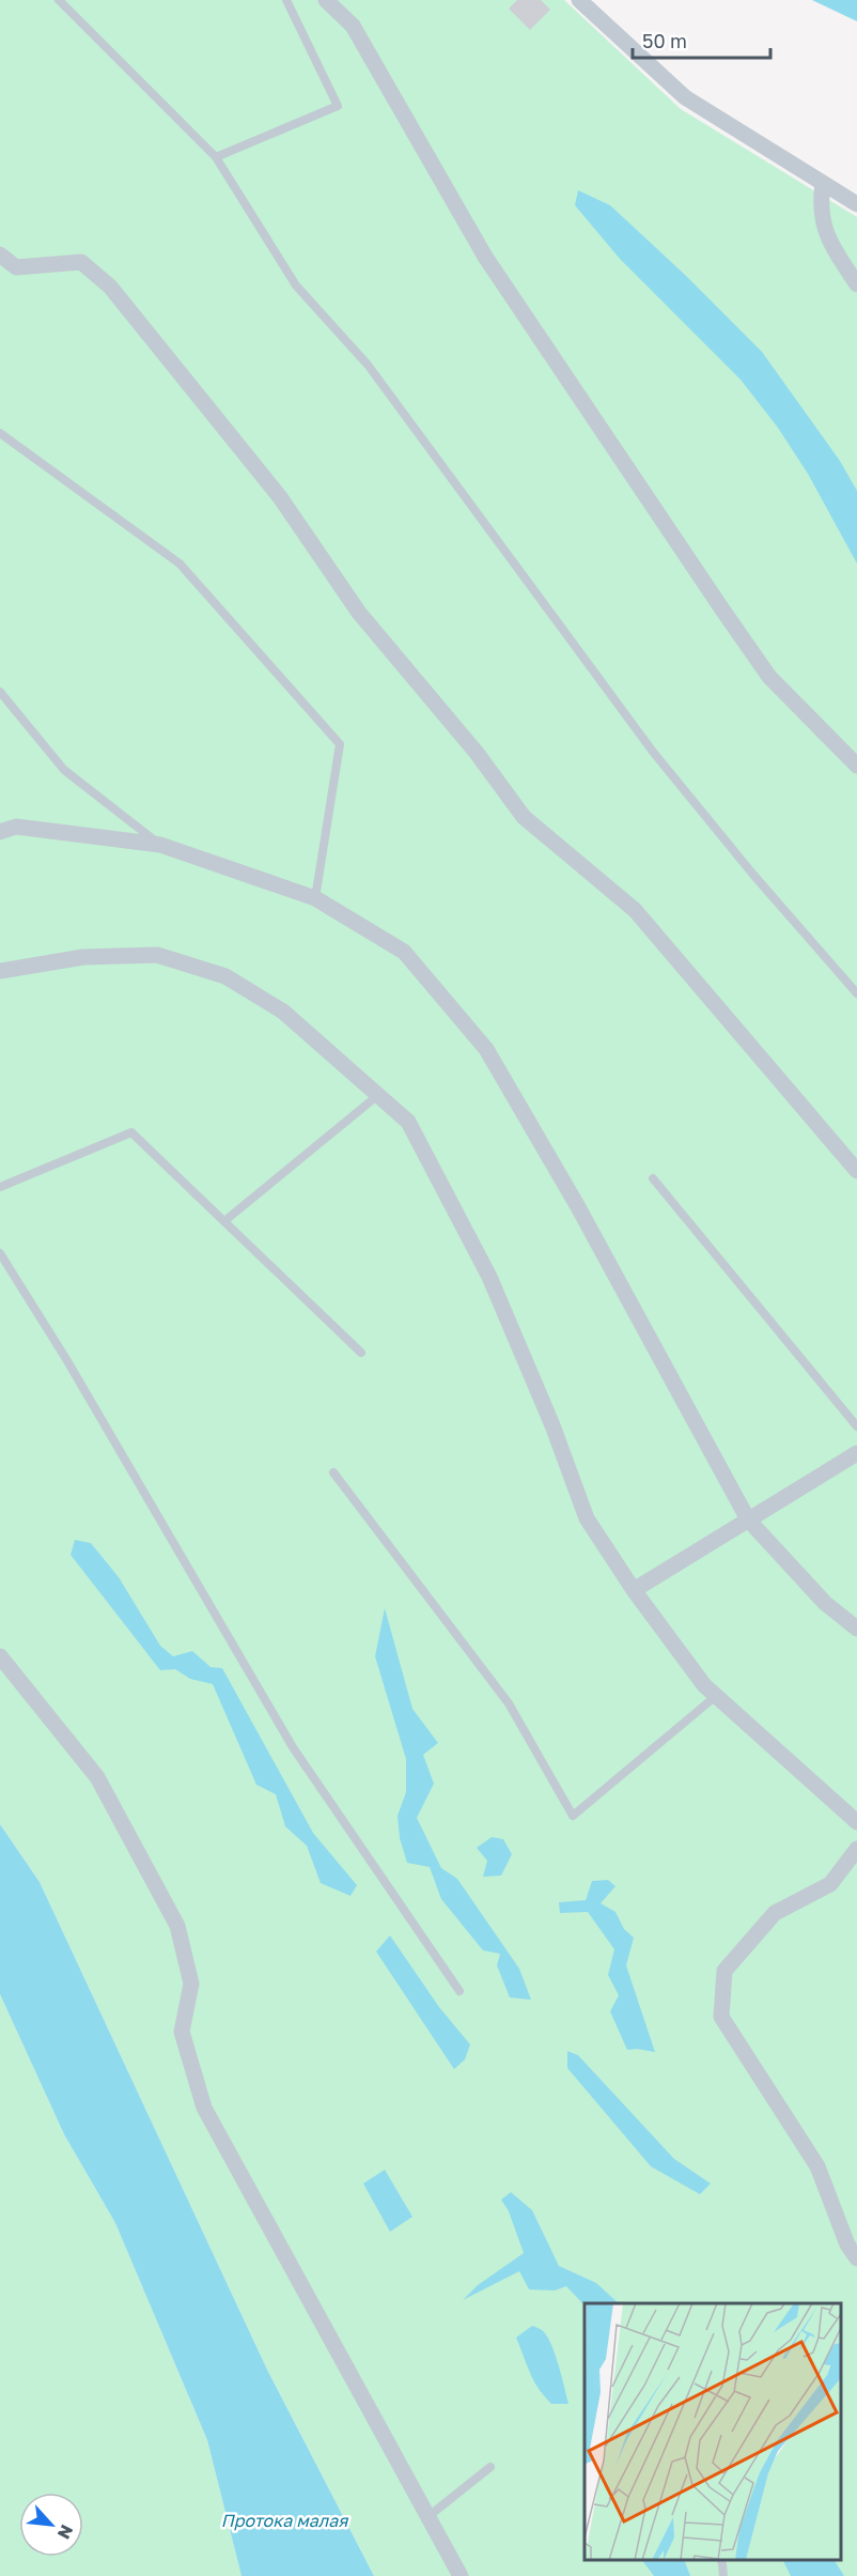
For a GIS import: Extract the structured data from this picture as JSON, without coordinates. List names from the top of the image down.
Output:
{
  "water": ["Протока малая"],
  "scale_bar": "50 m",
  "north": "bottom right"
}
